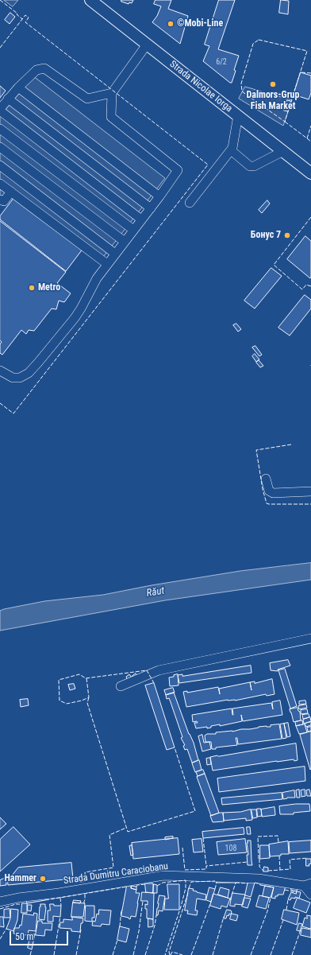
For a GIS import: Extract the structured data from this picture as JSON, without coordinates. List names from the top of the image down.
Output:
{
  "streets": {
    "main road": ["Strada Nicolae Iorga"],
    "street": ["Strada Dumitru Caraciobanu"]
  },
  "water": ["Răut"],
  "places": [
    "©Mobi-Line",
    "Dalmors-Grup Fish Market",
    "Бонус 7",
    "Metro",
    "Hammer"
  ],
  "house_numbers": ["6/2", "108"],
  "scale_bar": "50 m"
}
